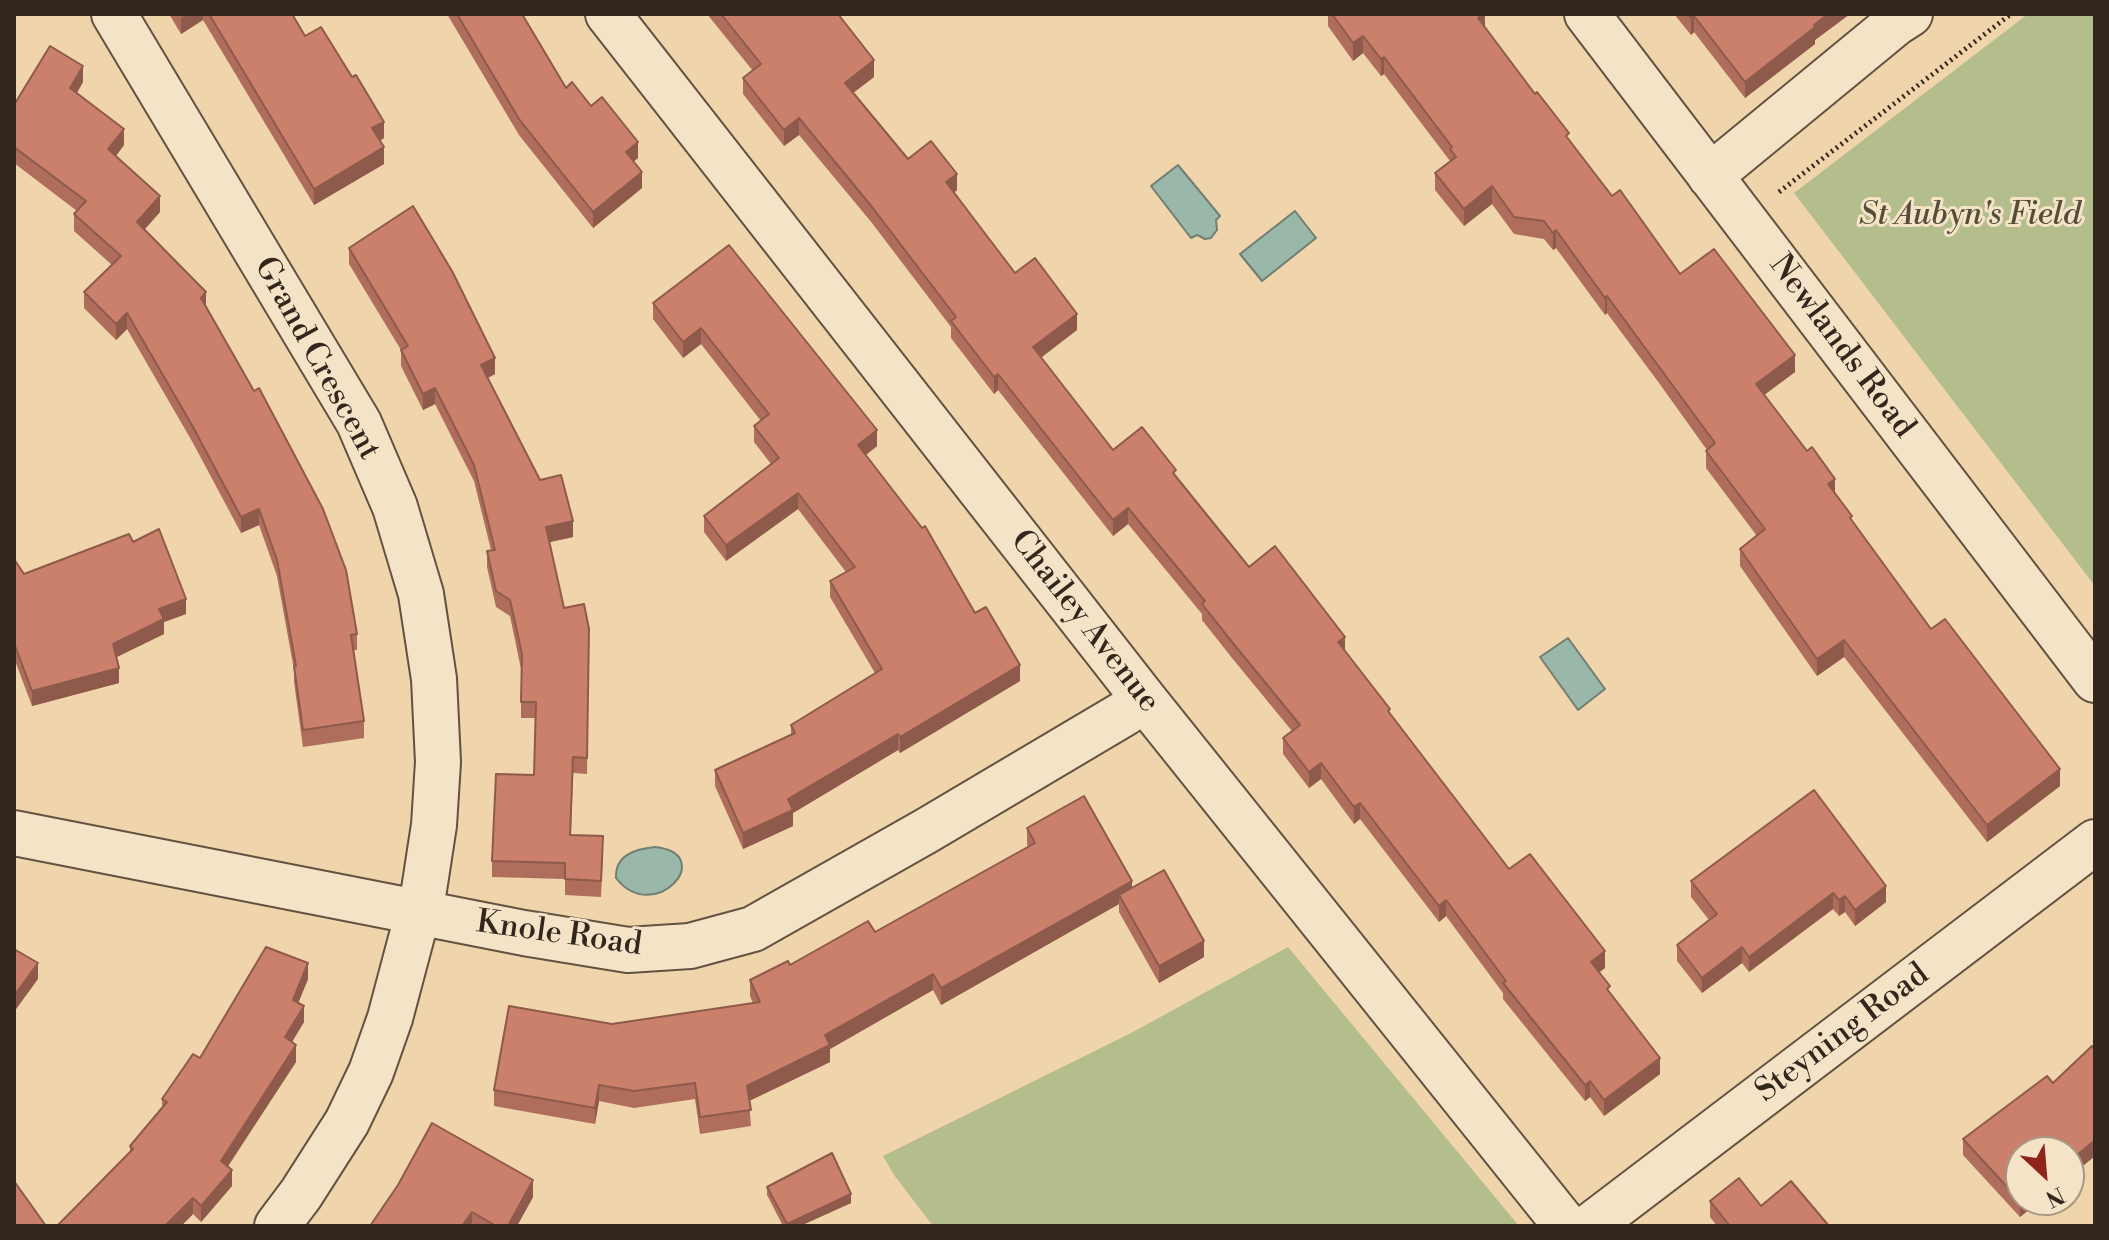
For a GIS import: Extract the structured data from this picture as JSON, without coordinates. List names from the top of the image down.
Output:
{
  "streets": {
    "street": [
      "Newlands Road",
      "Grand Crescent",
      "Chailey Avenue",
      "Knole Road",
      "Steyning Road"
    ]
  },
  "crossings": [
    ["Grand Crescent", "Knole Road"],
    ["Chailey Avenue", "Knole Road"]
  ],
  "parks": ["St Aubyn's Field"],
  "north": "bottom right"
}
